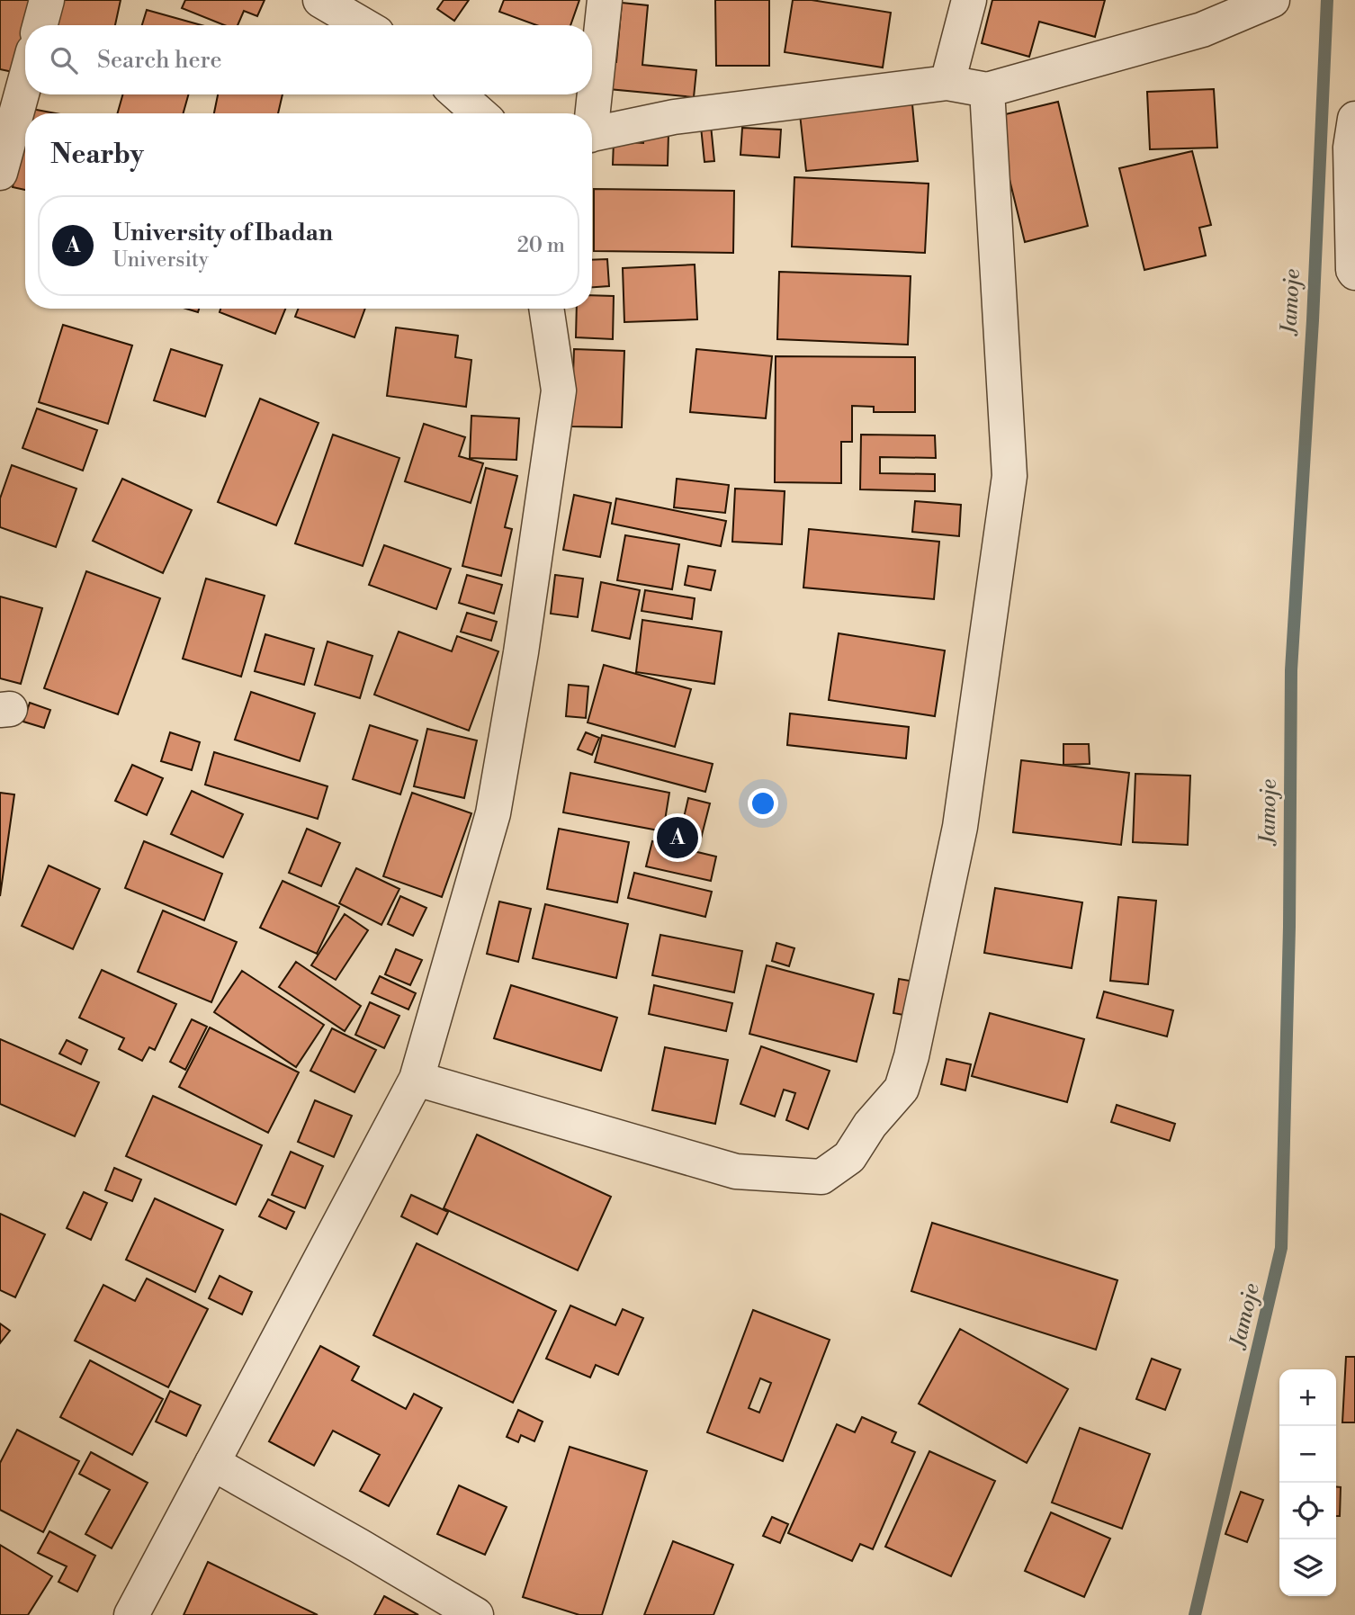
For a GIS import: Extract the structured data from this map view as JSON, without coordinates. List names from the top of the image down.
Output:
{
  "water": ["Jamoje"],
  "page": {
    "search": "Search here",
    "heading": "Nearby",
    "list": [
      {
        "mark": "A",
        "name": "University of Ibadan",
        "note": "University",
        "value": "20 m"
      }
    ],
    "pins": "A",
    "map_buttons": ["+", "−"]
  }
}
